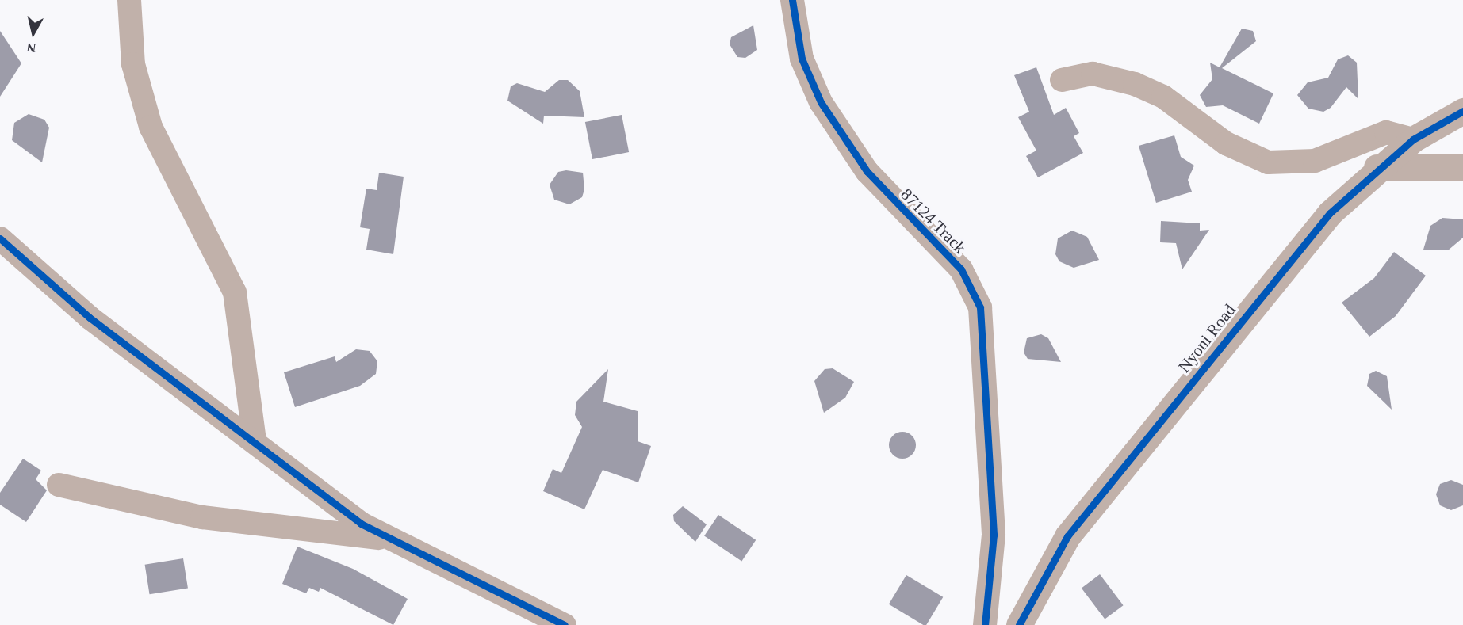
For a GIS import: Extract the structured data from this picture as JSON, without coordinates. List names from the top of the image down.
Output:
{
  "streets": {
    "street": ["87124 Track", "Nyoni Road"]
  },
  "north": "bottom"
}
